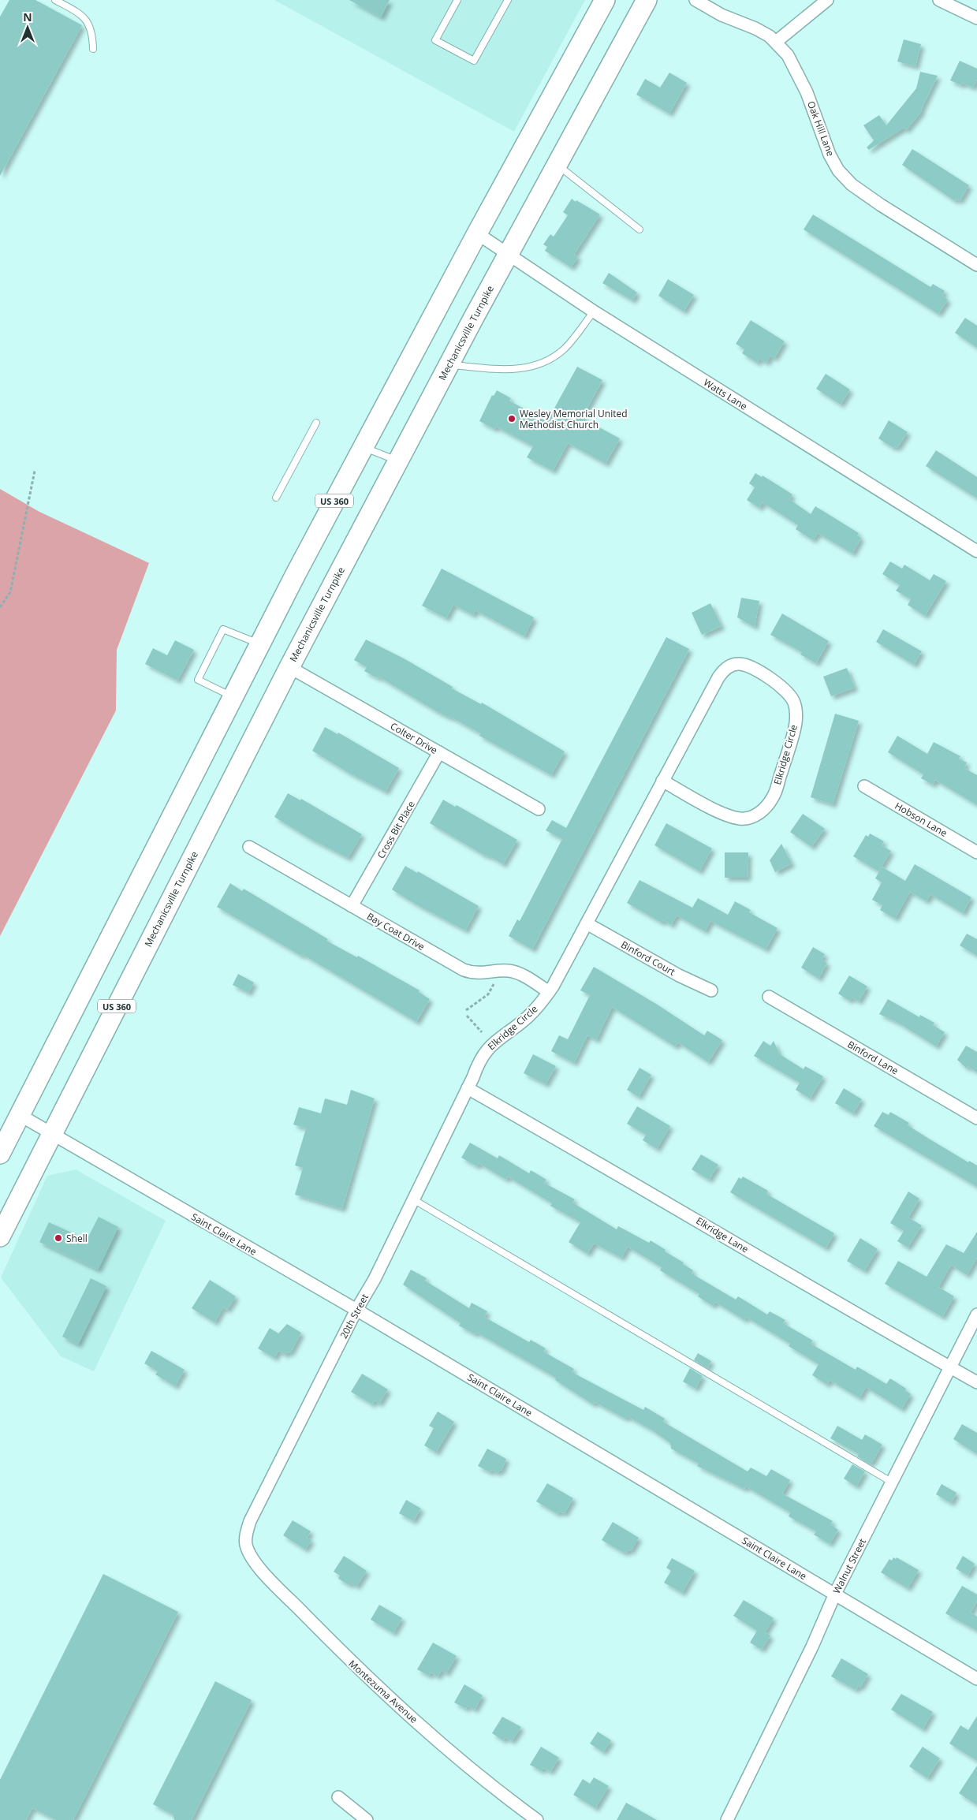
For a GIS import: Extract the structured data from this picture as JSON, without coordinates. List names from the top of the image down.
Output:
{
  "streets": {
    "highway": ["Mechanicsville Turnpike", "US 360"],
    "street": [
      "Oak Hill Lane",
      "Watts Lane",
      "Colter Drive",
      "Elkridge Circle",
      "Hobson Lane",
      "Cross Bit Place",
      "Bay Coat Drive",
      "Binford Court",
      "Binford Lane",
      "Saint Claire Lane",
      "Elkridge Lane",
      "20th Street",
      "Walnut Street",
      "Montezuma Avenue"
    ]
  },
  "crossings": [
    ["Mechanicsville Turnpike", "Watts Lane"],
    ["Mechanicsville Turnpike", "Colter Drive"],
    ["Mechanicsville Turnpike", "Saint Claire Lane"],
    ["Watts Lane", "US 360"],
    ["US 360", "Saint Claire Lane"],
    ["Colter Drive", "Cross Bit Place"],
    ["Elkridge Circle", "Bay Coat Drive"],
    ["Elkridge Circle", "Binford Court"],
    ["Elkridge Circle", "Elkridge Lane"],
    ["Elkridge Circle", "20th Street"],
    ["Cross Bit Place", "Bay Coat Drive"],
    ["Saint Claire Lane", "20th Street"],
    ["Saint Claire Lane", "Walnut Street"],
    ["Elkridge Lane", "20th Street"],
    ["Elkridge Lane", "Walnut Street"],
    ["20th Street", "Montezuma Avenue"]
  ],
  "places": ["Wesley Memorial United Methodist Church", "Shell"],
  "north": "top"
}
